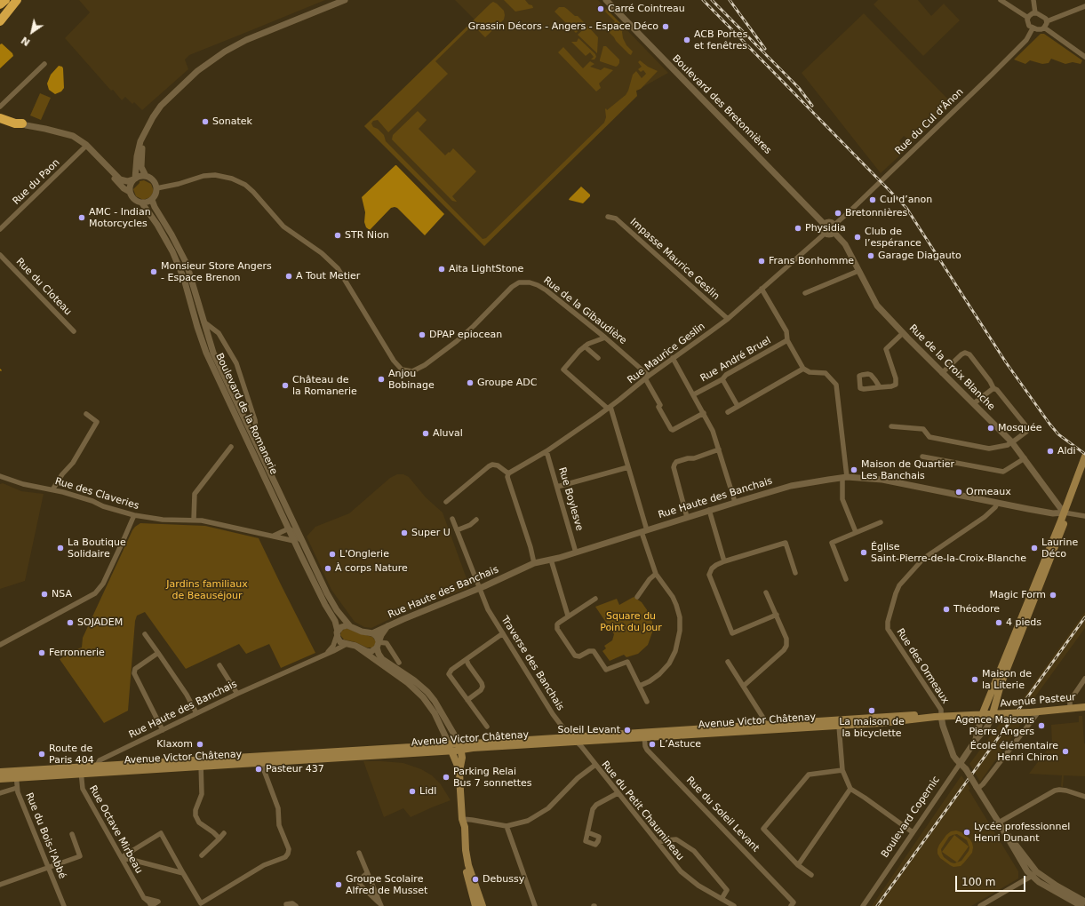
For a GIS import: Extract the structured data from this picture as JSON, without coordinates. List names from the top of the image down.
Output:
{
  "streets": {
    "main road": ["Avenue Pasteur", "Avenue Victor Châtenay"],
    "street": [
      "Boulevard des Bretonnières",
      "Rue du Cul d'Ânon",
      "Rue du Paon",
      "Impasse Maurice Geslin",
      "Rue du Cloteau",
      "Rue de la Gibaudière",
      "Rue Maurice Geslin",
      "Rue André Bruel",
      "Rue de la Croix Blanche",
      "Boulevard de la Romanerie",
      "Rue des Claveries",
      "Rue Haute des Banchais",
      "Rue Boylesve",
      "Traverse des Banchais",
      "Rue des Ormeaux",
      "Rue du Petit Chaumineau",
      "Rue du Soleil Levant",
      "Boulevard Copernic",
      "Rue Octave Mirbeau",
      "Rue du Bois-l'Abbé"
    ]
  },
  "crossings": [
    ["Boulevard des Bretonnières", "Rue du Cul d'Ânon"],
    ["Boulevard des Bretonnières", "Rue Maurice Geslin"],
    ["Boulevard des Bretonnières", "Rue de la Croix Blanche"],
    ["Rue du Cul d'Ânon", "Rue Maurice Geslin"],
    ["Rue du Cul d'Ânon", "Rue de la Croix Blanche"],
    ["Impasse Maurice Geslin", "Rue Maurice Geslin"],
    ["Rue de la Gibaudière", "Rue Maurice Geslin"],
    ["Rue de la Gibaudière", "Boulevard de la Romanerie"],
    ["Rue Maurice Geslin", "Rue de la Croix Blanche"],
    ["Rue Maurice Geslin", "Rue Boylesve"],
    ["Rue de la Croix Blanche", "Rue Haute des Banchais"],
    ["Boulevard de la Romanerie", "Rue des Claveries"],
    ["Rue Haute des Banchais", "Rue Boylesve"],
    ["Rue Haute des Banchais", "Traverse des Banchais"],
    ["Rue Haute des Banchais", "Rue des Ormeaux"],
    ["Rue Haute des Banchais", "Avenue Victor Châtenay"],
    ["Traverse des Banchais", "Avenue Victor Châtenay"],
    ["Traverse des Banchais", "Rue du Petit Chaumineau"],
    ["Rue des Ormeaux", "Avenue Victor Châtenay"],
    ["Avenue Pasteur", "Avenue Victor Châtenay"],
    ["Avenue Pasteur", "Boulevard Copernic"],
    ["Avenue Victor Châtenay", "Rue du Soleil Levant"],
    ["Avenue Victor Châtenay", "Boulevard Copernic"],
    ["Avenue Victor Châtenay", "Rue Octave Mirbeau"],
    ["Avenue Victor Châtenay", "Rue du Bois-l'Abbé"]
  ],
  "parks": ["Jardins familiaux de Beauséjour", "Square du Point du Jour"],
  "places": [
    "Carré Cointreau",
    "Grassin Décors - Angers - Espace Déco",
    "ACB Portes et fenêtres",
    "Sonatek",
    "Cul d’anon",
    "Bretonnières",
    "AMC - Indian Motorcycles",
    "Physidia",
    "STR Nion",
    "Club de l’espérance",
    "Garage Diagauto",
    "Frans Bonhomme",
    "Aita LightStone",
    "Monsieur Store Angers - Espace Brenon",
    "A Tout Metier",
    "DPAP epiocean",
    "Anjou Bobinage",
    "Groupe ADC",
    "Château de la Romanerie",
    "Mosquée",
    "Aluval",
    "Aldi",
    "Maison de Quartier Les Banchais",
    "Ormeaux",
    "Super U",
    "La Boutique Solidaire",
    "Laurine Déco",
    "Église Saint-Pierre-de-la-Croix-Blanche",
    "L'Onglerie",
    "À corps Nature",
    "NSA",
    "Magic Form",
    "Théodore",
    "SOJADEM",
    "4 pieds",
    "Ferronnerie",
    "Maison de la Literie",
    "La maison de la bicyclette",
    "Agence Maisons Pierre Angers",
    "Soleil Levant",
    "Klaxom",
    "L’Astuce",
    "École élémentaire Henri Chiron",
    "Route de Paris 404",
    "Pasteur 437",
    "Parking Relai Bus 7 sonnettes",
    "Lidl",
    "Lycée professionnel Henri Dunant",
    "Debussy",
    "Groupe Scolaire Alfred de Musset"
  ],
  "scale_bar": "100 m",
  "north": "bottom left"
}
